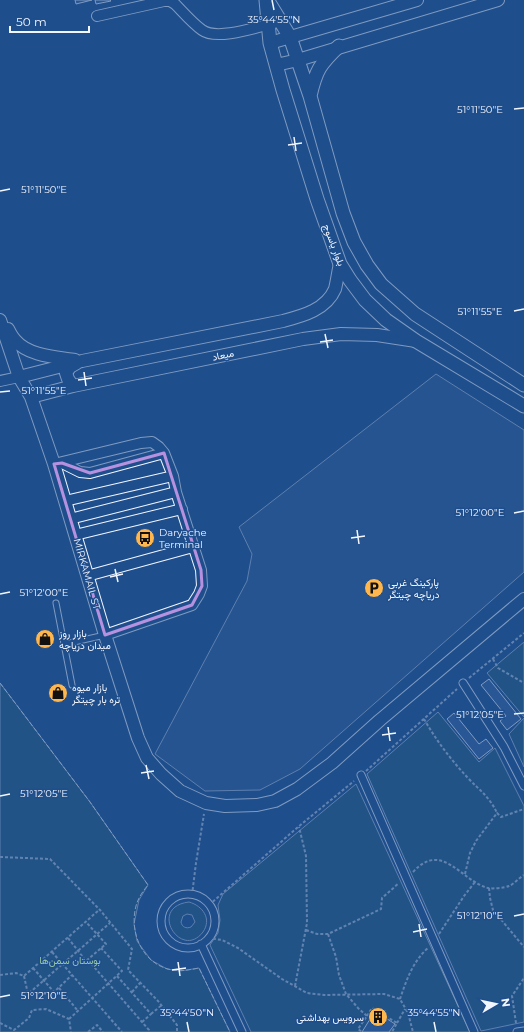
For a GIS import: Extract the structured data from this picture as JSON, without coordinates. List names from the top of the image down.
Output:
{
  "streets": {
    "main road": ["بلوار یاسوج"],
    "street": ["میعاد", "MIRKAMAIL ST"]
  },
  "crossings": [
    ["بلوار یاسوج", "میعاد"],
    ["میعاد", "MIRKAMAIL ST"]
  ],
  "parks": ["بوستان سمن‌ها"],
  "places": {
    "bus stop": ["Daryache Terminal"],
    "parking": ["پارکینگ غربی دریاچه چیتگر"],
    "shop": ["بازار روز میدان دریاچه", "بازار میوه تره بار چیتگر"],
    "building": ["سرویس بهداشتی"]
  },
  "scale_bar": "50 m",
  "north": "right",
  "coordinates": [
    "35°44'55\"N",
    "51°11'50\"E",
    "51°11'55\"E",
    "51°12'00\"E",
    "51°12'05\"E",
    "51°12'10\"E",
    "35°44'50\"N"
  ]
}
